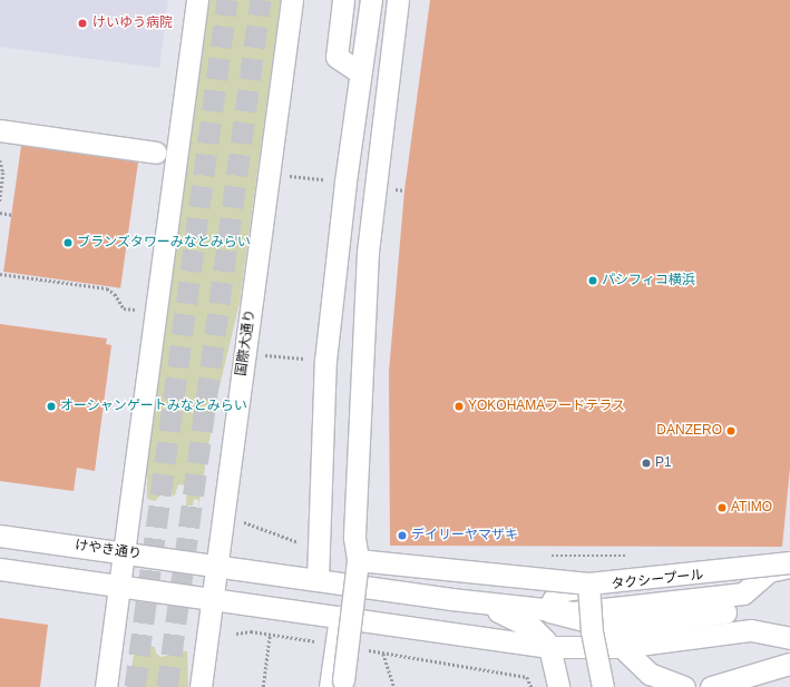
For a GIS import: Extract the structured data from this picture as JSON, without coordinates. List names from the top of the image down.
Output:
{
  "streets": {
    "street": ["国際大通り", "けやき通り"]
  },
  "crossings": [
    ["国際大通り", "けやき通り"]
  ],
  "places": [
    "けいゆう病院",
    "ブランズタワーみなとみらい",
    "パシフィコ横浜",
    "オーシャンゲートみなとみらい",
    "YOKOHAMAフードテラス",
    "DANZERO",
    "P1",
    "ATIMO",
    "デイリーヤマザキ"
  ]
}
